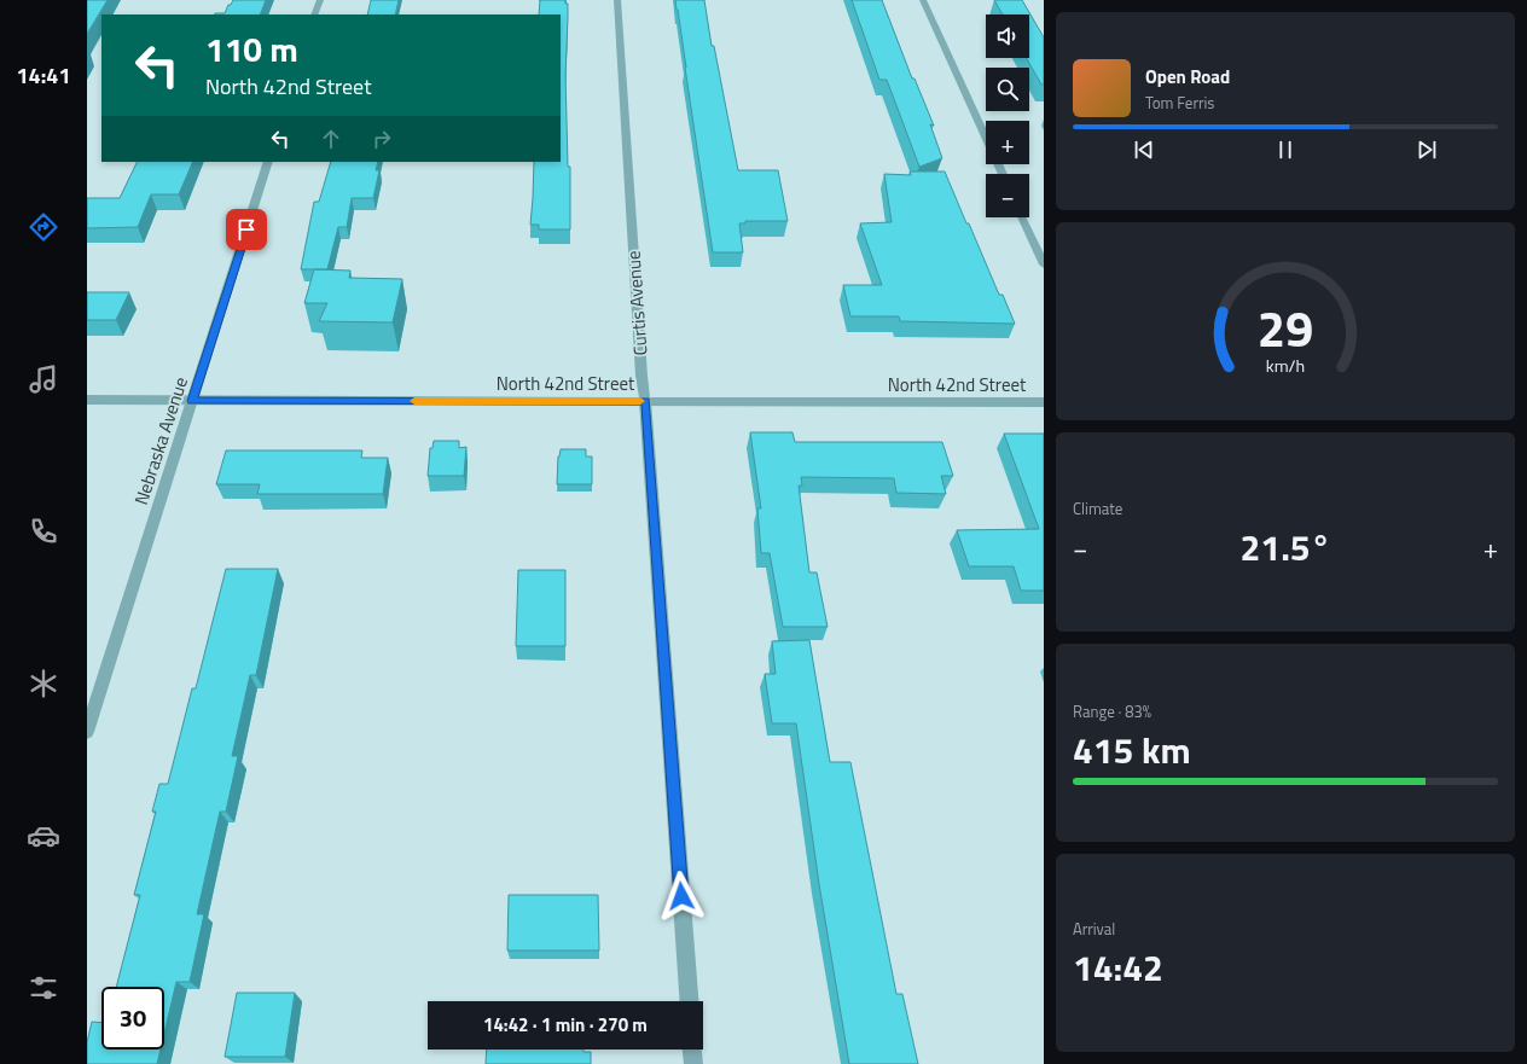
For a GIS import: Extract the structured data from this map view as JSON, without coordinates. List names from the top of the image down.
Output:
{
  "streets": {
    "street": ["Curtis Avenue", "North 42nd Street", "Nebraska Avenue"]
  },
  "crossings": [
    ["Curtis Avenue", "North 42nd Street"],
    ["North 42nd Street", "Nebraska Avenue"]
  ],
  "page": {
    "tabs": "14:41",
    "map_buttons": ["+", "−"],
    "turn": ["110 m", "North 42nd Street"],
    "song": ["Open Road", "Tom Ferris"],
    "tile": [
      "Climate",
      ["Range · 83%", "415 km"],
      ["Arrival", "14:42"]
    ],
    "heat": ["−", "21.5°", "+"],
    "limit": "30",
    "trip": "14:42 · 1 min · 270 m",
    "gauge": ["29", "km/h"]
  }
}
